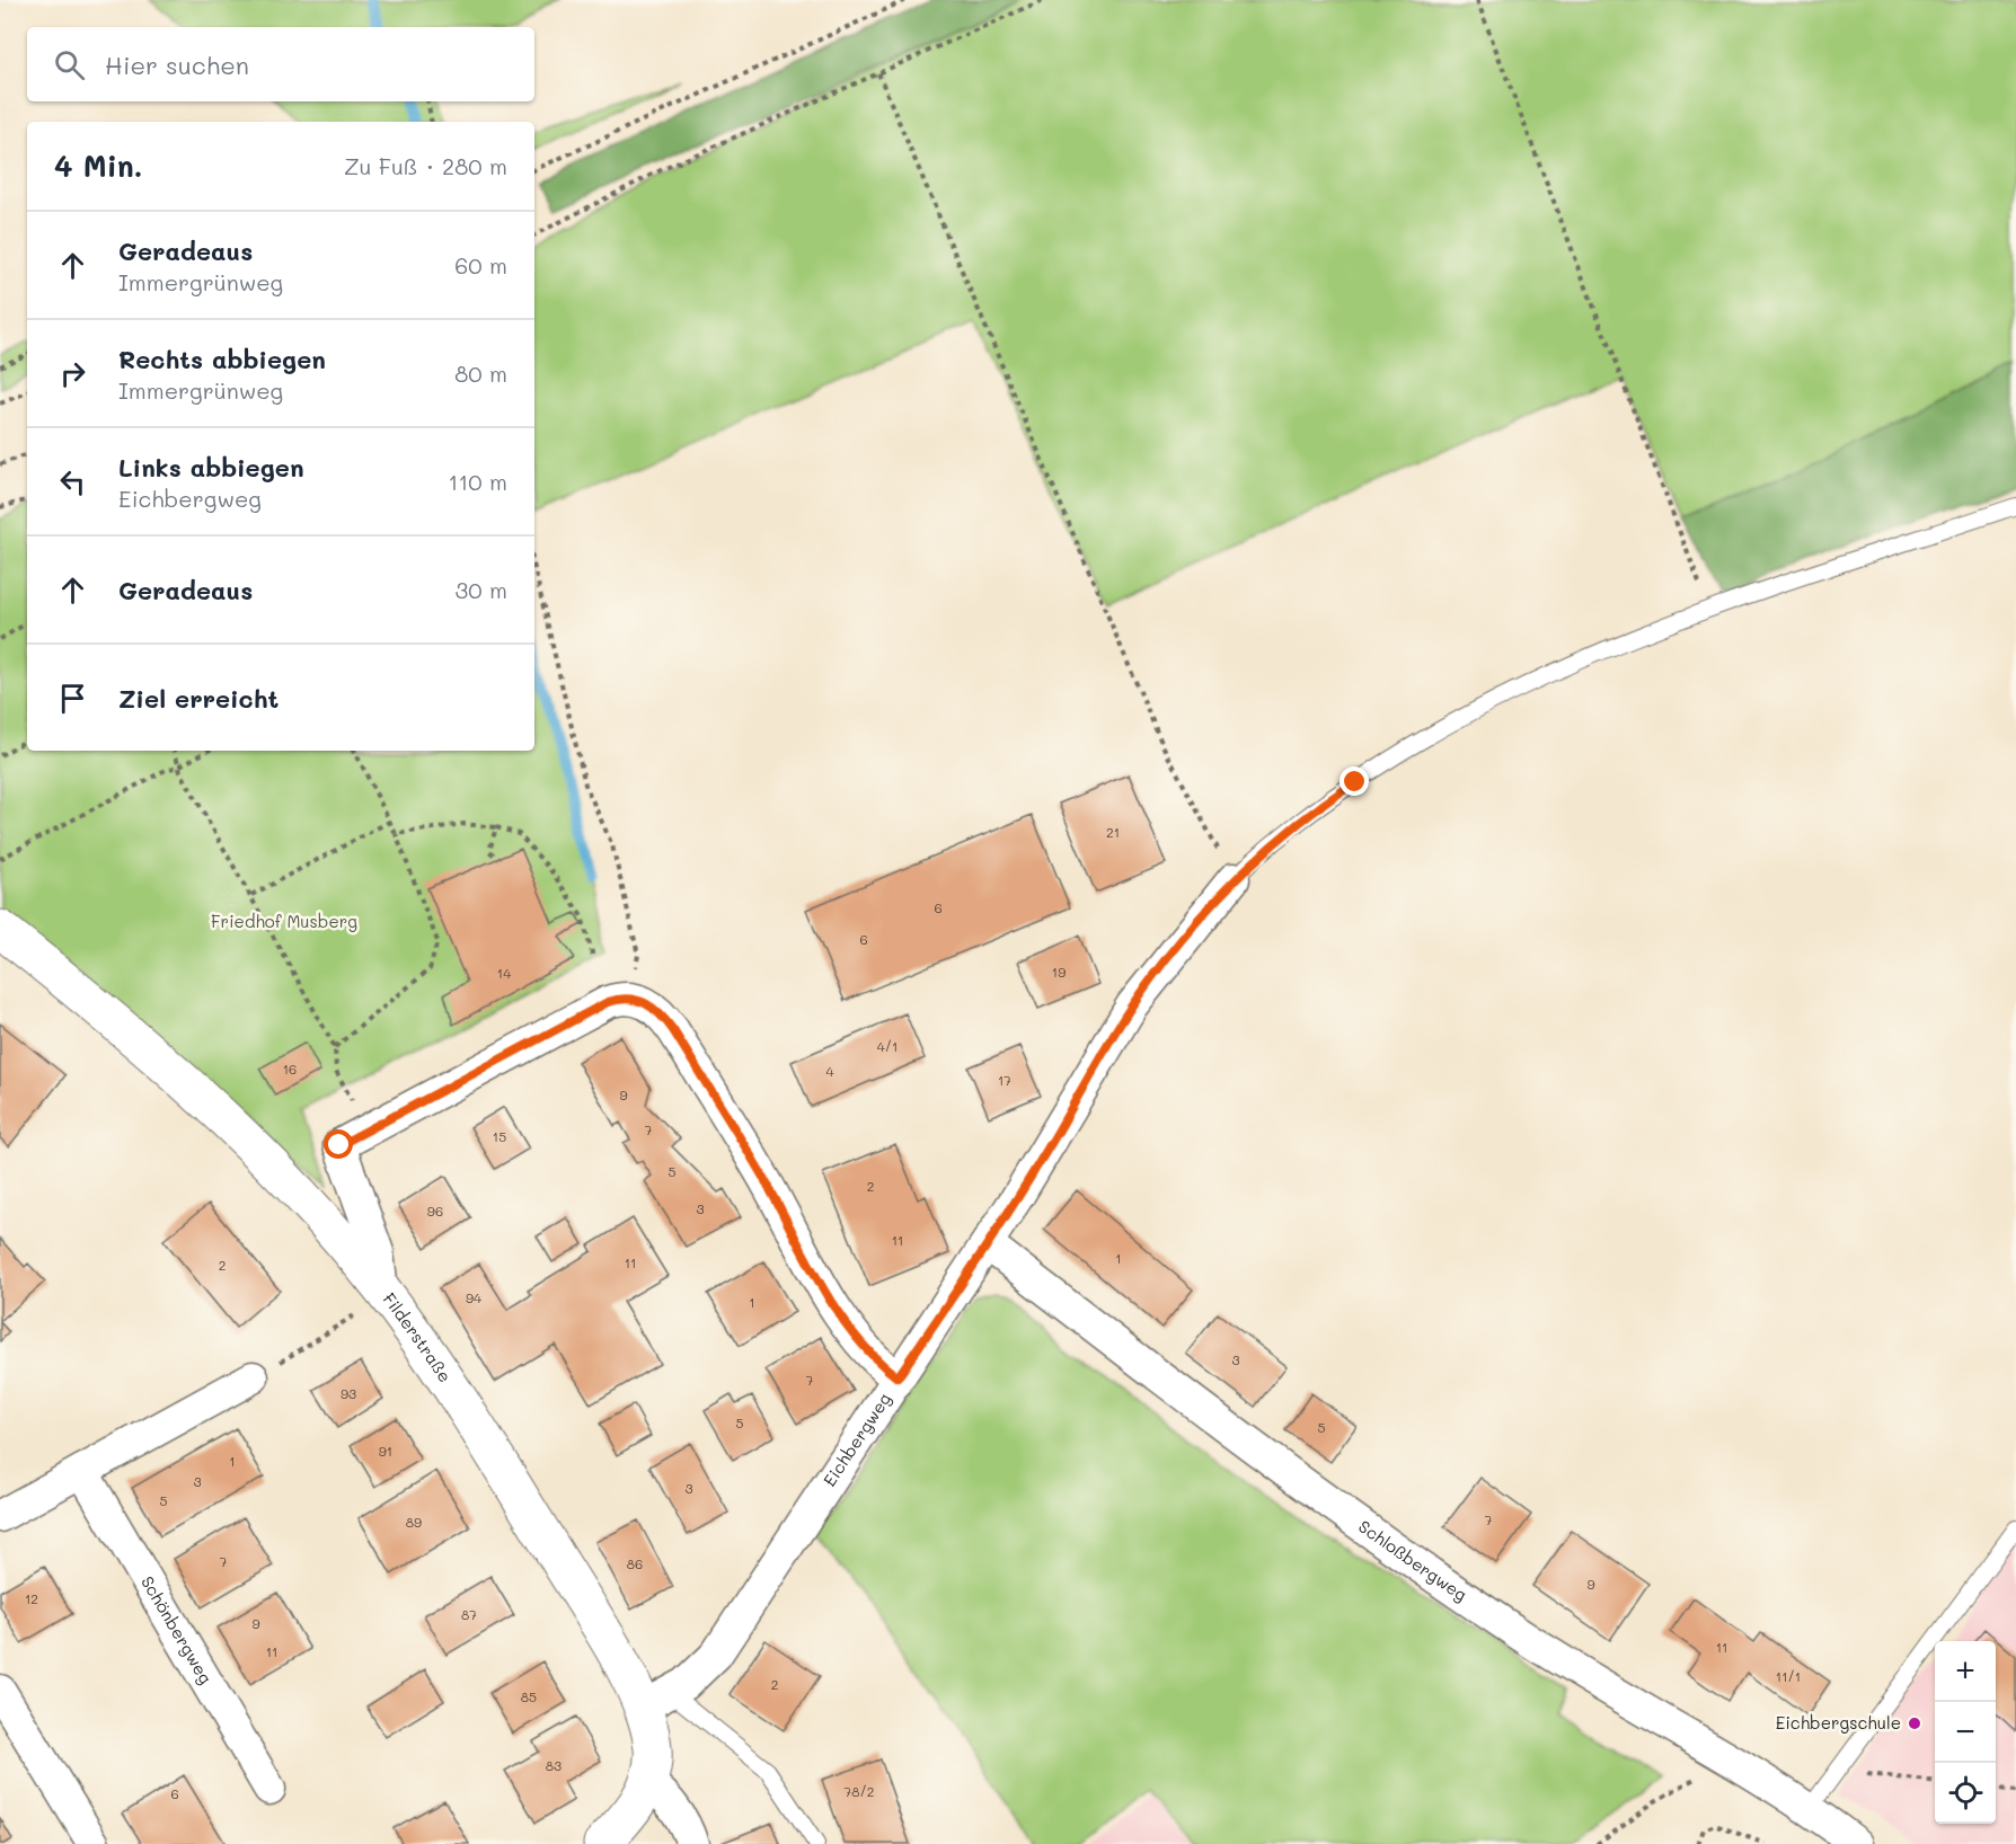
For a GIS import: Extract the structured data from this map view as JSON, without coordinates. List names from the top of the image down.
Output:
{
  "streets": {
    "main road": ["Filderstraße"],
    "street": ["Eichbergweg", "Schloßbergweg", "Schönbergweg"]
  },
  "crossings": [
    ["Filderstraße", "Eichbergweg"],
    ["Eichbergweg", "Schloßbergweg"]
  ],
  "parks": ["Friedhof Musberg"],
  "places": ["Eichbergschule"],
  "house_numbers": [
    "21",
    "6",
    "6",
    "19",
    "14",
    "4/1",
    "16",
    "4",
    "17",
    "9",
    "7",
    "15",
    "5",
    "2",
    "3",
    "96",
    "11",
    "1",
    "11",
    "2",
    "94",
    "1",
    "3",
    "7",
    "93",
    "5",
    "5",
    "91",
    "1",
    "3",
    "3",
    "5",
    "7",
    "89",
    "7",
    "86",
    "9",
    "12",
    "87",
    "9",
    "11",
    "11",
    "11/1",
    "2",
    "85",
    "83",
    "78/2",
    "6"
  ],
  "page": {
    "search": "Hier suchen",
    "heading": ["4 Min.", "Zu Fuß · 280 m"],
    "list": [
      ["Geradeaus", "Immergrünweg", "60 m"],
      ["Rechts abbiegen", "Immergrünweg", "80 m"],
      ["Links abbiegen", "Eichbergweg", "110 m"],
      ["Geradeaus", "30 m"],
      "Ziel erreicht"
    ],
    "map_buttons": ["+", "−"]
  }
}
